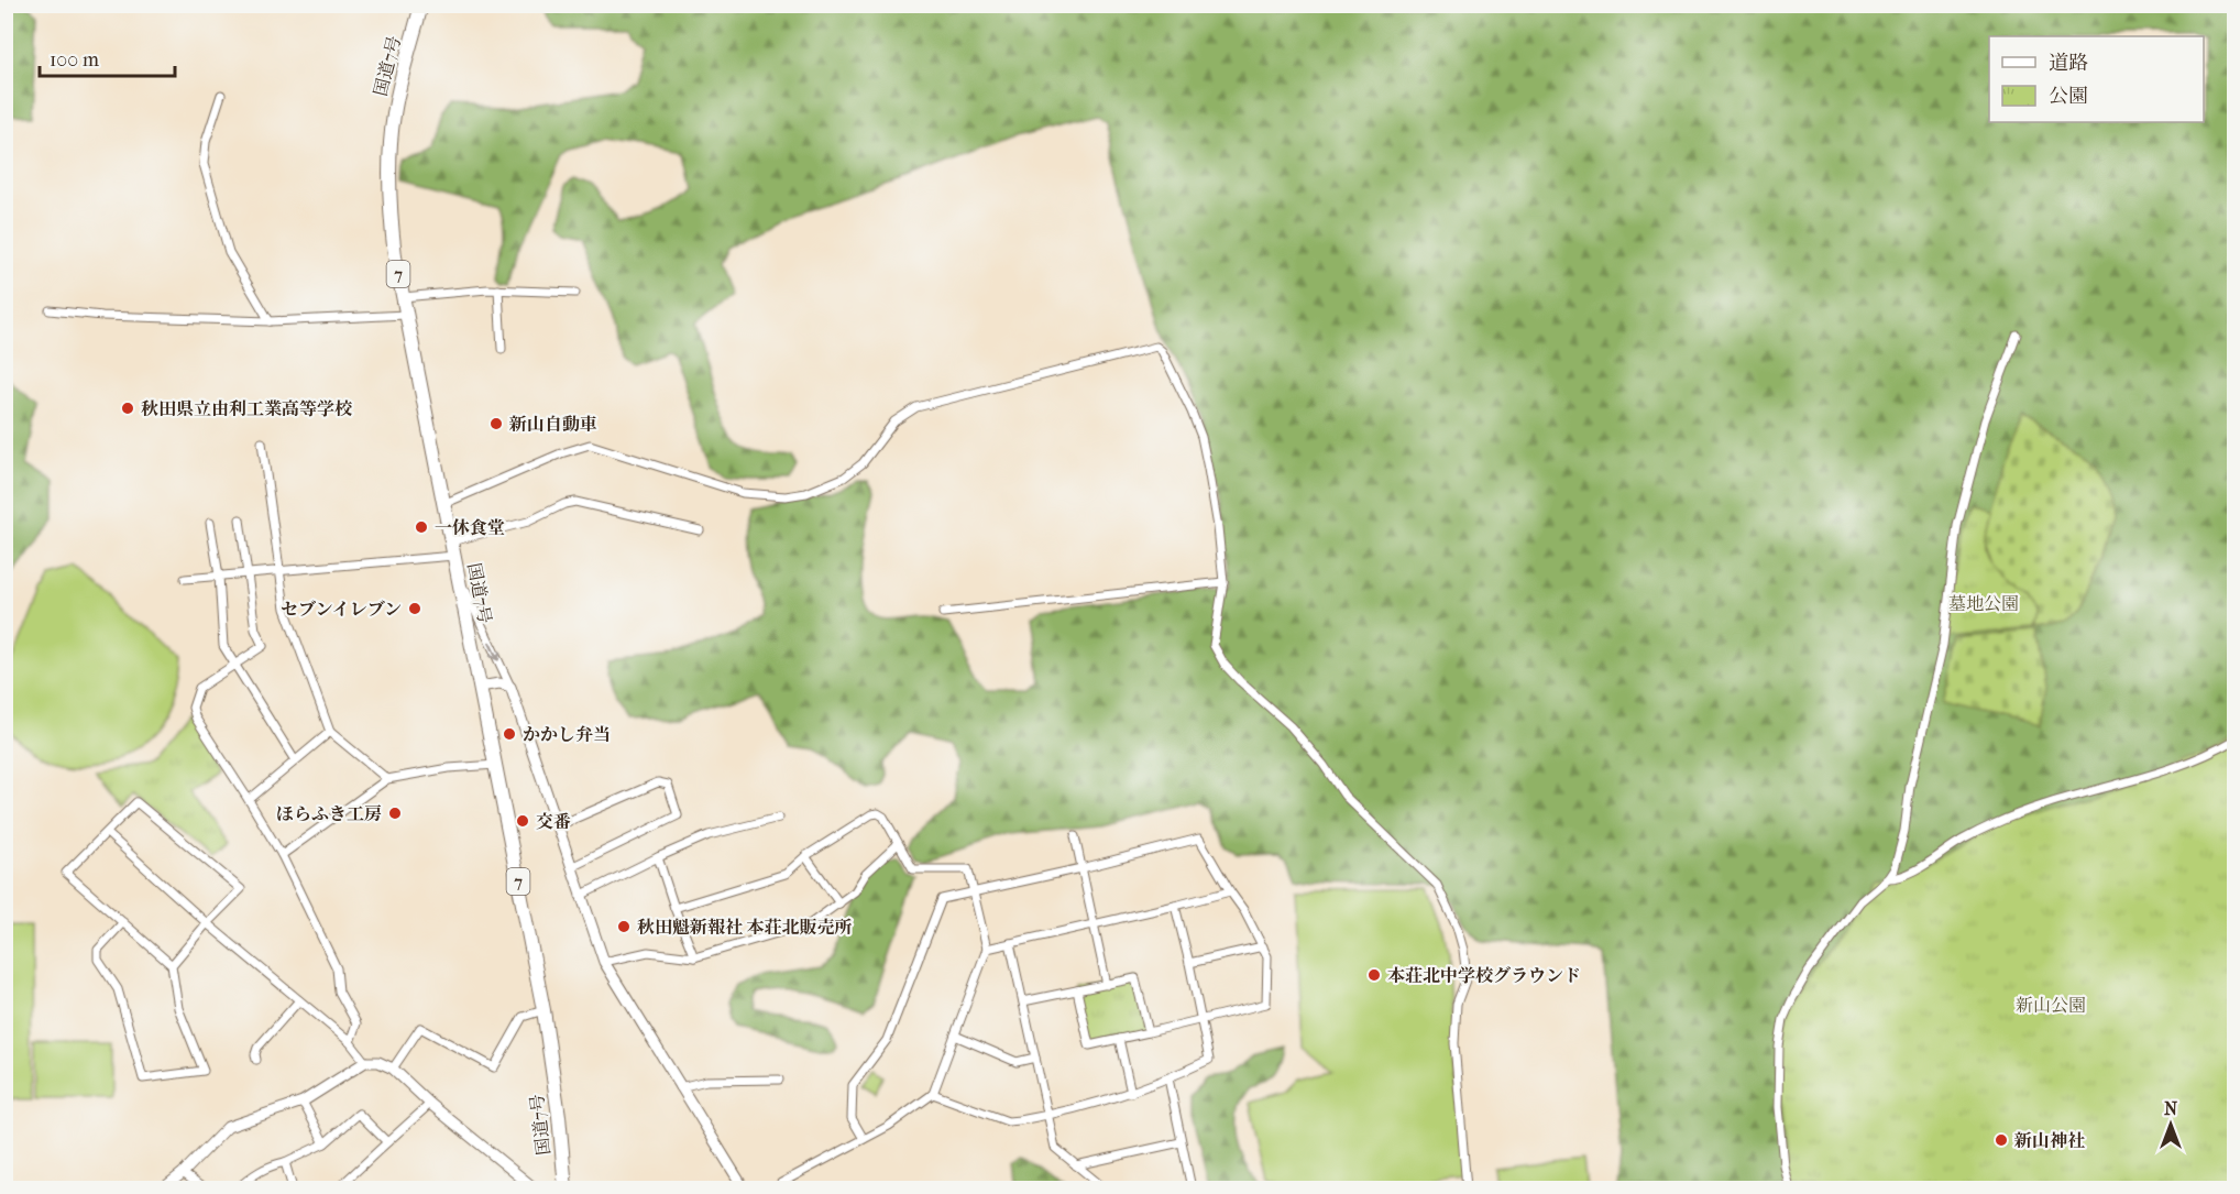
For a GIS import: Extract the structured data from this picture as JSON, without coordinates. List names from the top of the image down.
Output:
{
  "streets": {
    "highway": ["国道7号", "7"]
  },
  "parks": ["墓地公園", "新山公園"],
  "places": [
    "秋田県立由利工業高等学校",
    "新山自動車",
    "一休食堂",
    "セブンイレブン",
    "かかし弁当",
    "ほらふき工房",
    "交番",
    "秋田魁新報社 本荘北販売所",
    "本荘北中学校グラウンド",
    "新山神社"
  ],
  "legend": ["道路", "公園"],
  "scale_bar": "100 m",
  "north": "top"
}
